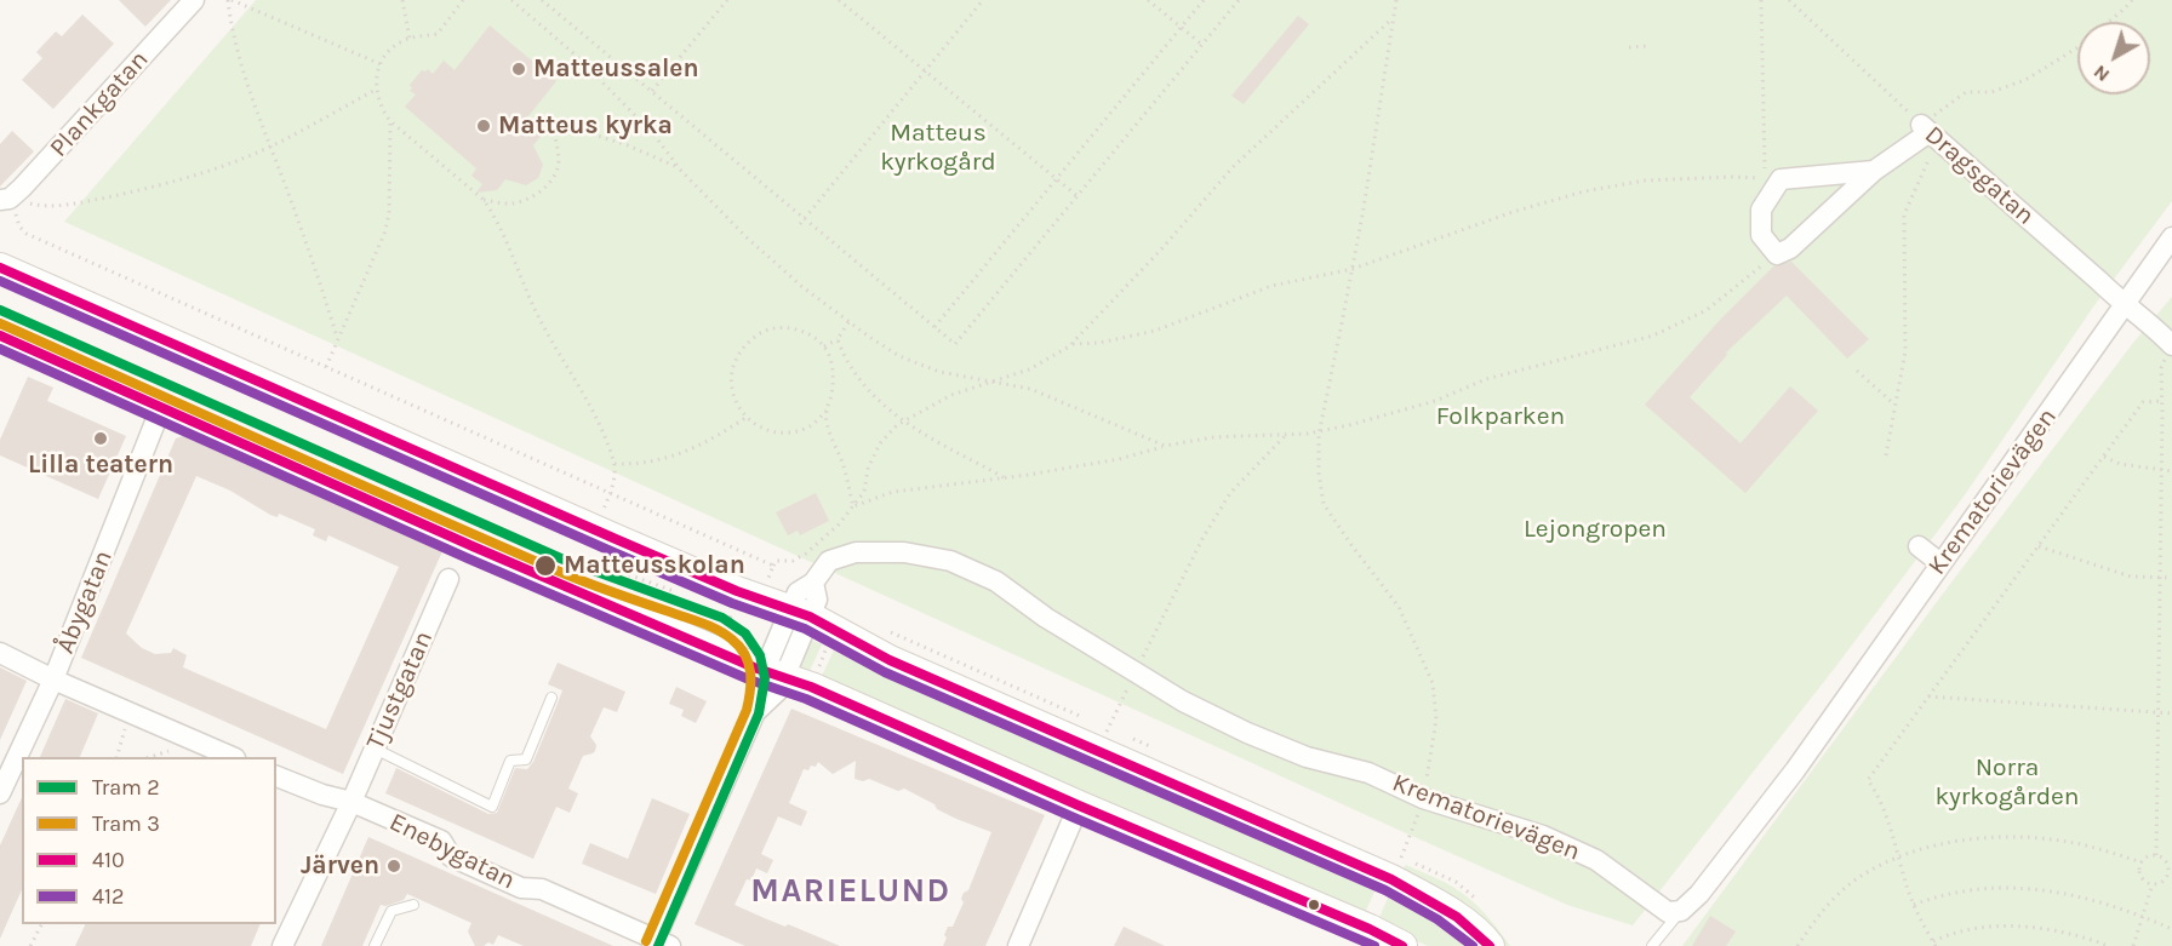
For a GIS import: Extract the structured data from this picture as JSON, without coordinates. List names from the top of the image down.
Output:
{
  "streets": {
    "street": [
      "Plankgatan",
      "Dragsgatan",
      "Krematorievägen",
      "Åbygatan",
      "Tjustgatan",
      "Enebygatan"
    ]
  },
  "crossings": [
    ["Dragsgatan", "Krematorievägen"],
    ["Tjustgatan", "Enebygatan"]
  ],
  "districts": ["MARIELUND"],
  "parks": [
    "Matteus kyrkogård",
    "Folkparken",
    "Lejongropen",
    "Norra kyrkogården"
  ],
  "places": [
    "Matteussalen",
    "Matteus kyrka",
    "Lilla teatern",
    "Matteusskolan",
    "Järven"
  ],
  "lines": [
    "transit line 410",
    "transit line 412",
    "tram line 2",
    "tram line 3"
  ],
  "legend": [
    "Tram 2",
    "Tram 3",
    "410",
    "412"
  ],
  "north": "bottom left"
}
